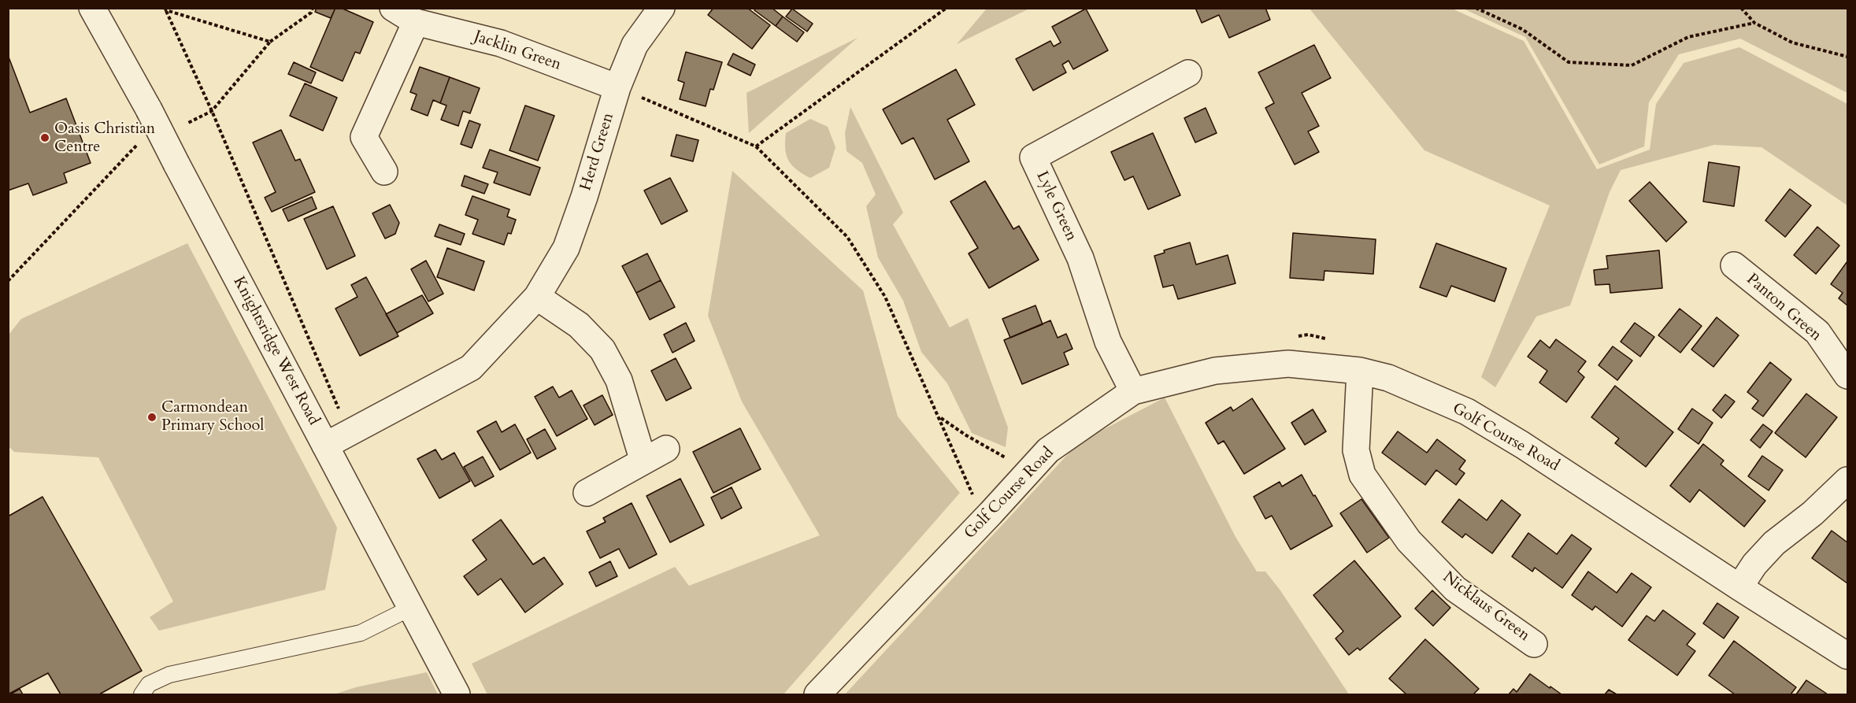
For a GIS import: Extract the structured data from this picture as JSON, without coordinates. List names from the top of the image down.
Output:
{
  "streets": {
    "street": [
      "Jacklin Green",
      "Herd Green",
      "Lyle Green",
      "Panton Green",
      "Knightsridge West Road",
      "Golf Course Road",
      "Nicklaus Green"
    ]
  },
  "crossings": [
    ["Jacklin Green", "Herd Green"],
    ["Herd Green", "Knightsridge West Road"],
    ["Lyle Green", "Golf Course Road"],
    ["Golf Course Road", "Nicklaus Green"]
  ],
  "places": ["Oasis Christian Centre", "Carmondean Primary School"]
}
